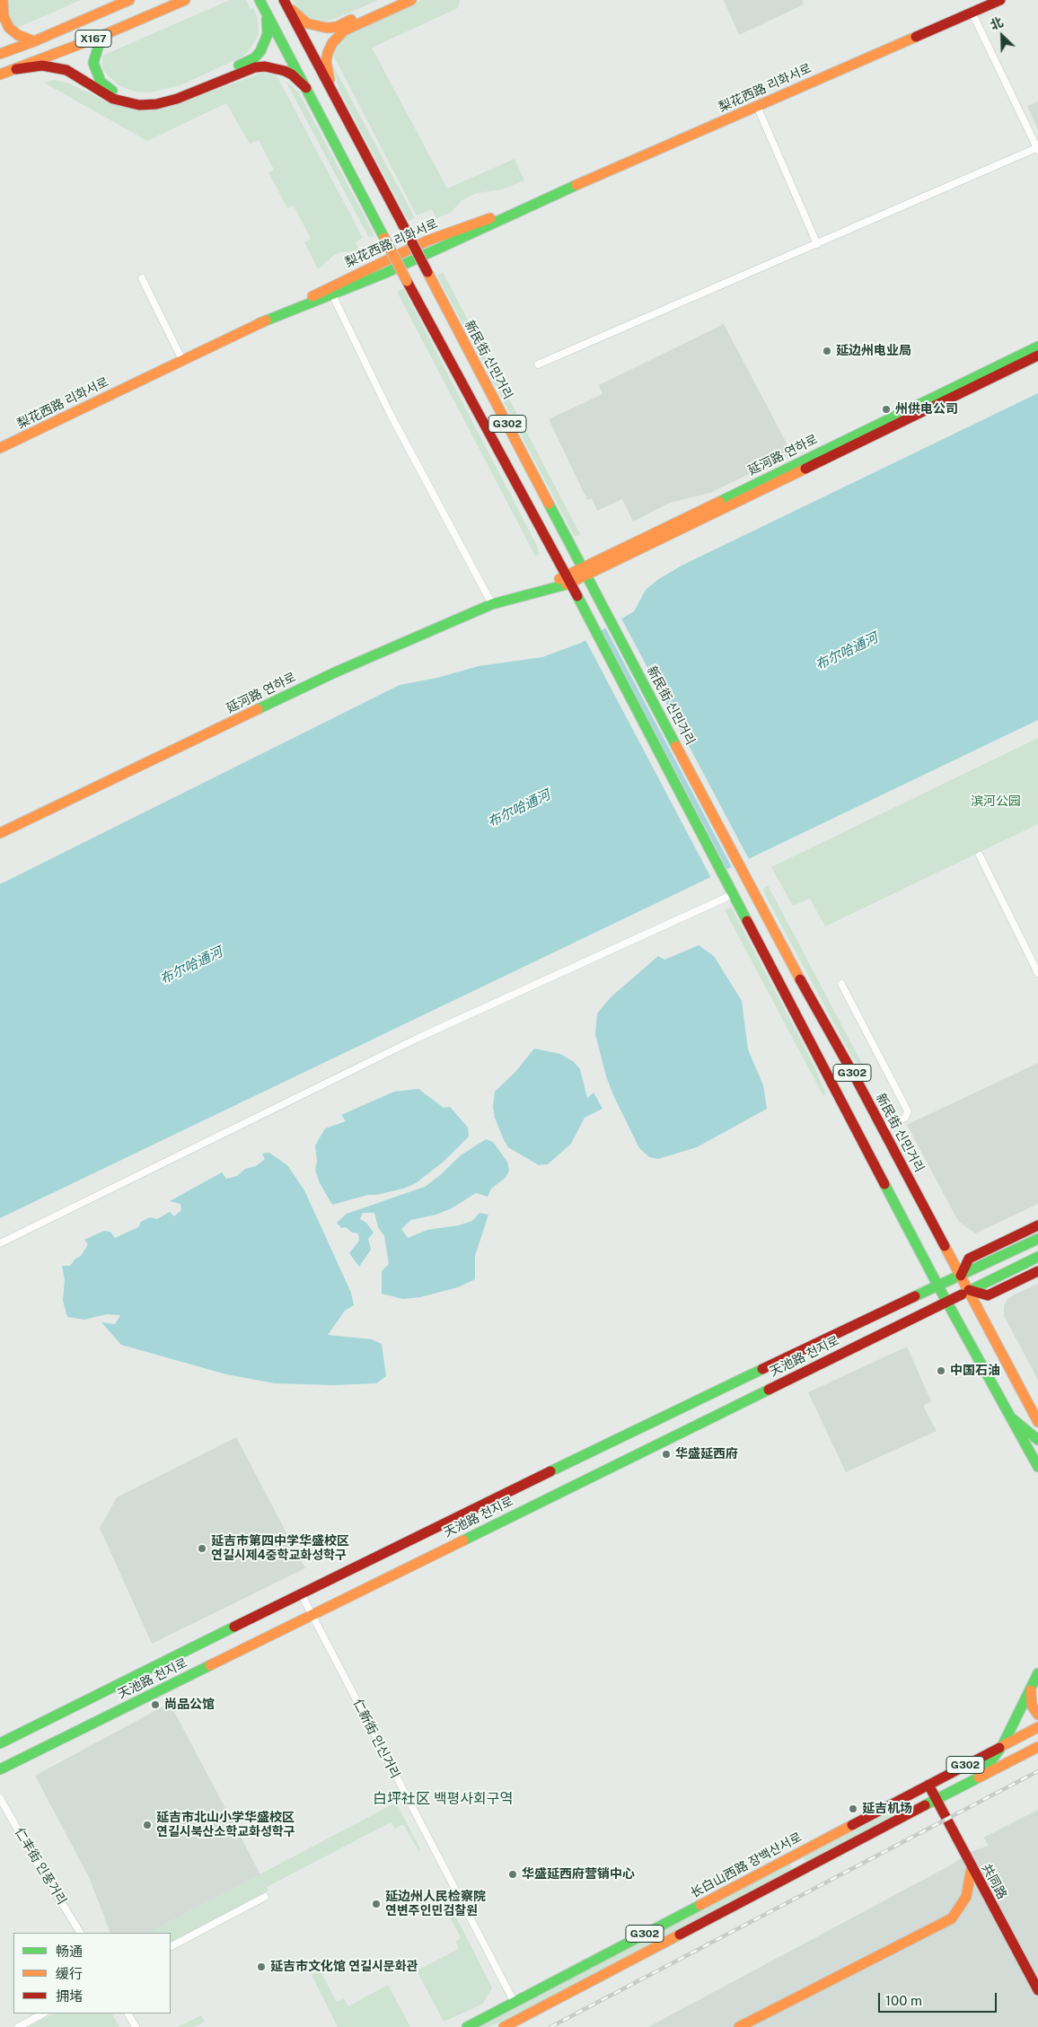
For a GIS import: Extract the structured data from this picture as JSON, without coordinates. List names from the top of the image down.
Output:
{
  "streets": {
    "main road": [
      "X167",
      "梨花西路 리화서로",
      "新民街 신민거리",
      "G302",
      "延河路 연하로",
      "天池路 천지로",
      "长白山西路 장백산서로",
      "共同路"
    ],
    "street": ["仁新街 인신거리", "仁丰街 인풍거리"]
  },
  "crossings": [
    ["新民街 신민거리", "延河路 연하로"],
    ["新民街 신민거리", "天池路 천지로"],
    ["G302", "延河路 연하로"],
    ["G302", "天池路 천지로"],
    ["G302", "长白山西路 장백산서로"],
    ["G302", "共同路"],
    ["天池路 천지로", "仁新街 인신거리"],
    ["仁新街 인신거리", "长白山西路 장백산서로"],
    ["长白山西路 장백산서로", "共同路"]
  ],
  "districts": ["白坪社区 백평사회구역"],
  "water": ["布尔哈通河"],
  "parks": ["滨河公园"],
  "places": [
    "延边州电业局",
    "州供电公司",
    "中国石油",
    "华盛延西府",
    "延吉市第四中学华盛校区 연길시제4중학교화성학구",
    "尚品公馆",
    "延吉机场",
    "延吉市北山小学华盛校区 연길시북산소학교화성학구",
    "华盛延西府营销中心",
    "延边州人民检察院 연변주인민검찰원",
    "延吉市文化馆 연길시문화관"
  ],
  "legend": ["畅通", "缓行", "拥堵"],
  "scale_bar": "100 m",
  "north": "top left"
}
